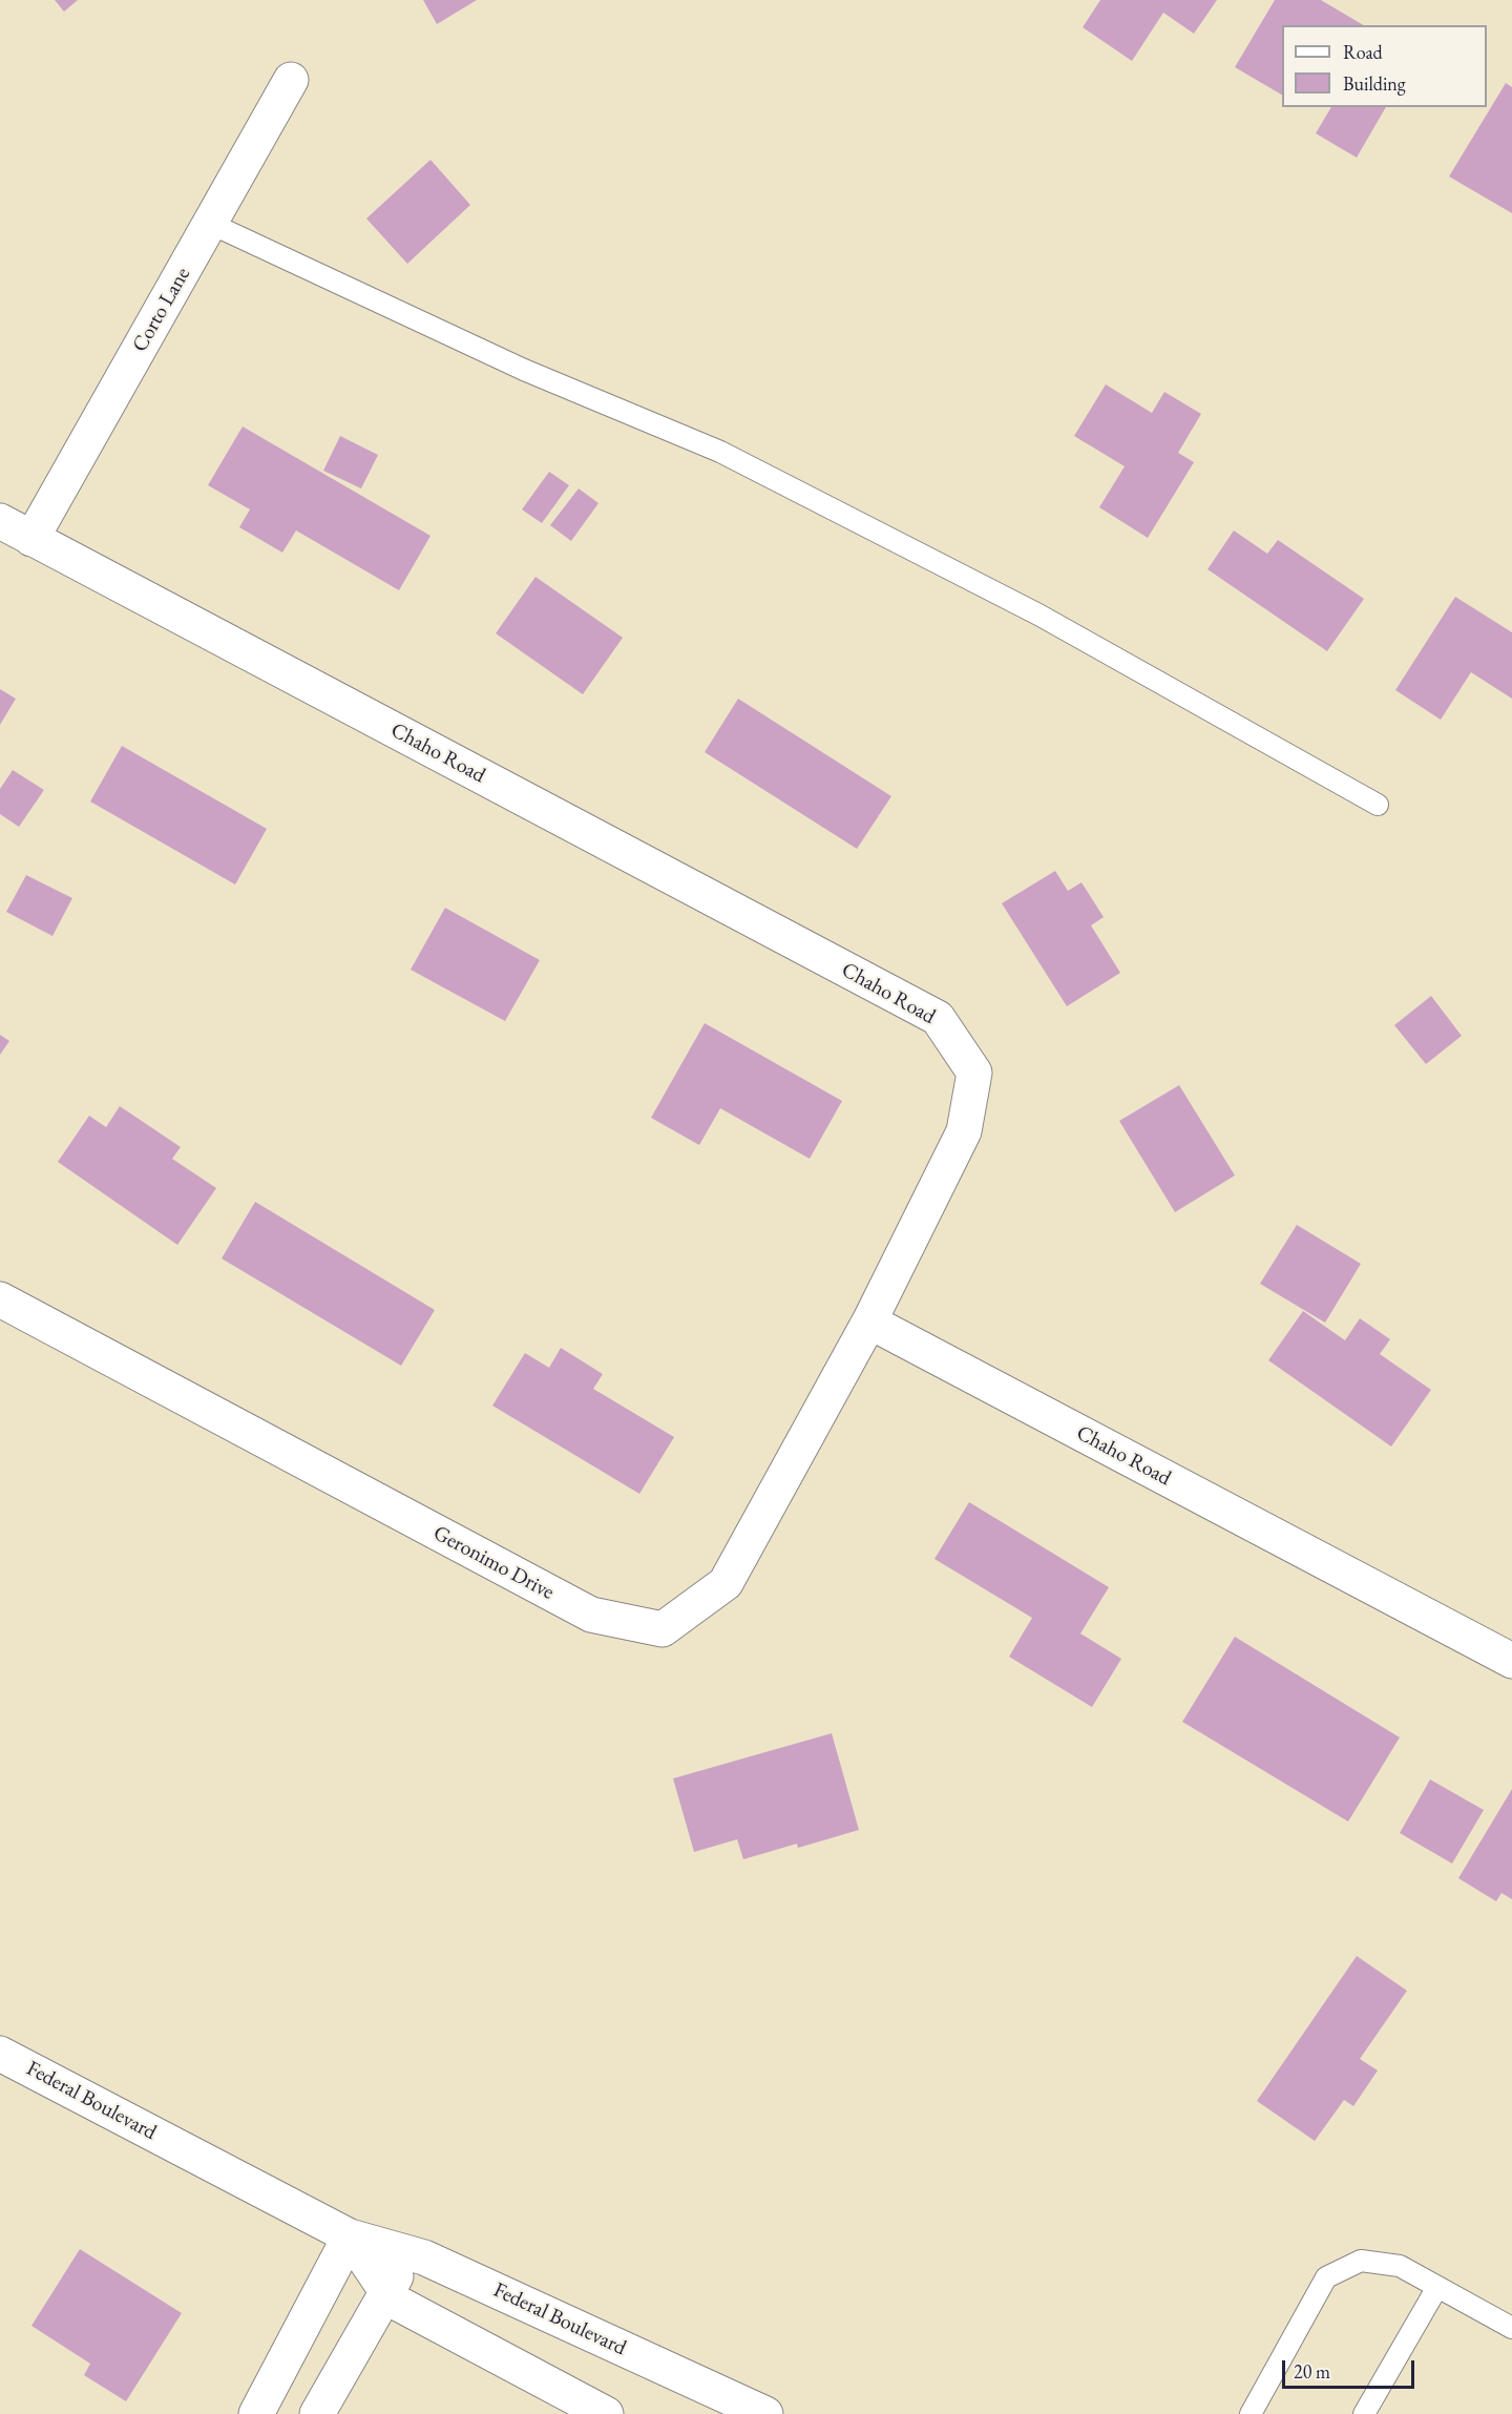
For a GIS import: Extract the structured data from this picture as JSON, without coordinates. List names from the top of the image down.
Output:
{
  "streets": {
    "street": [
      "Corto Lane",
      "Chaho Road",
      "Geronimo Drive",
      "Federal Boulevard"
    ]
  },
  "crossings": [
    ["Corto Lane", "Chaho Road"],
    ["Chaho Road", "Geronimo Drive"]
  ],
  "legend": ["Road", "Building"],
  "scale_bar": "20 m"
}
